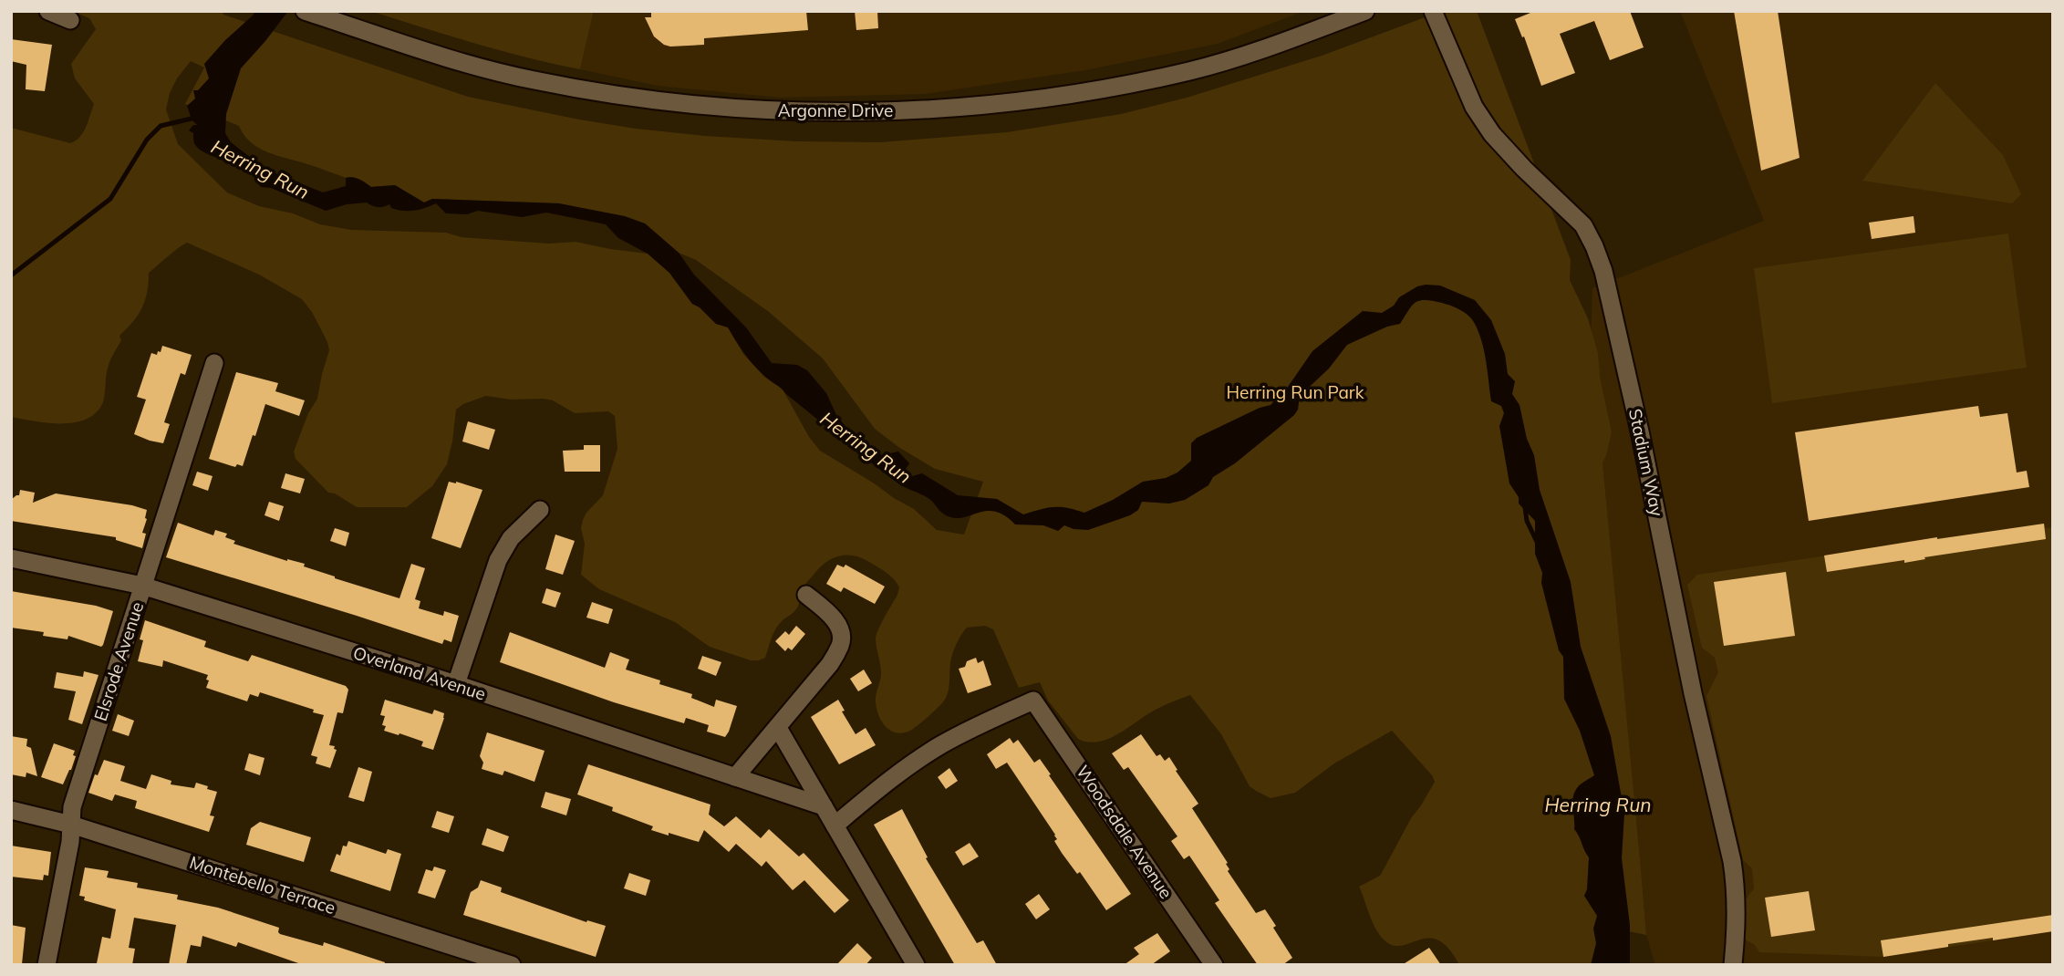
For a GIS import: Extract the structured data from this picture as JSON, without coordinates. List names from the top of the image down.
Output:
{
  "streets": {
    "street": [
      "Argonne Drive",
      "Stadium Way",
      "Elsrode Avenue",
      "Overland Avenue",
      "Woodsdale Avenue",
      "Montebello Terrace"
    ]
  },
  "crossings": [
    ["Elsrode Avenue", "Overland Avenue"],
    ["Elsrode Avenue", "Montebello Terrace"]
  ],
  "water": ["Herring Run"],
  "parks": ["Herring Run Park"]
}
